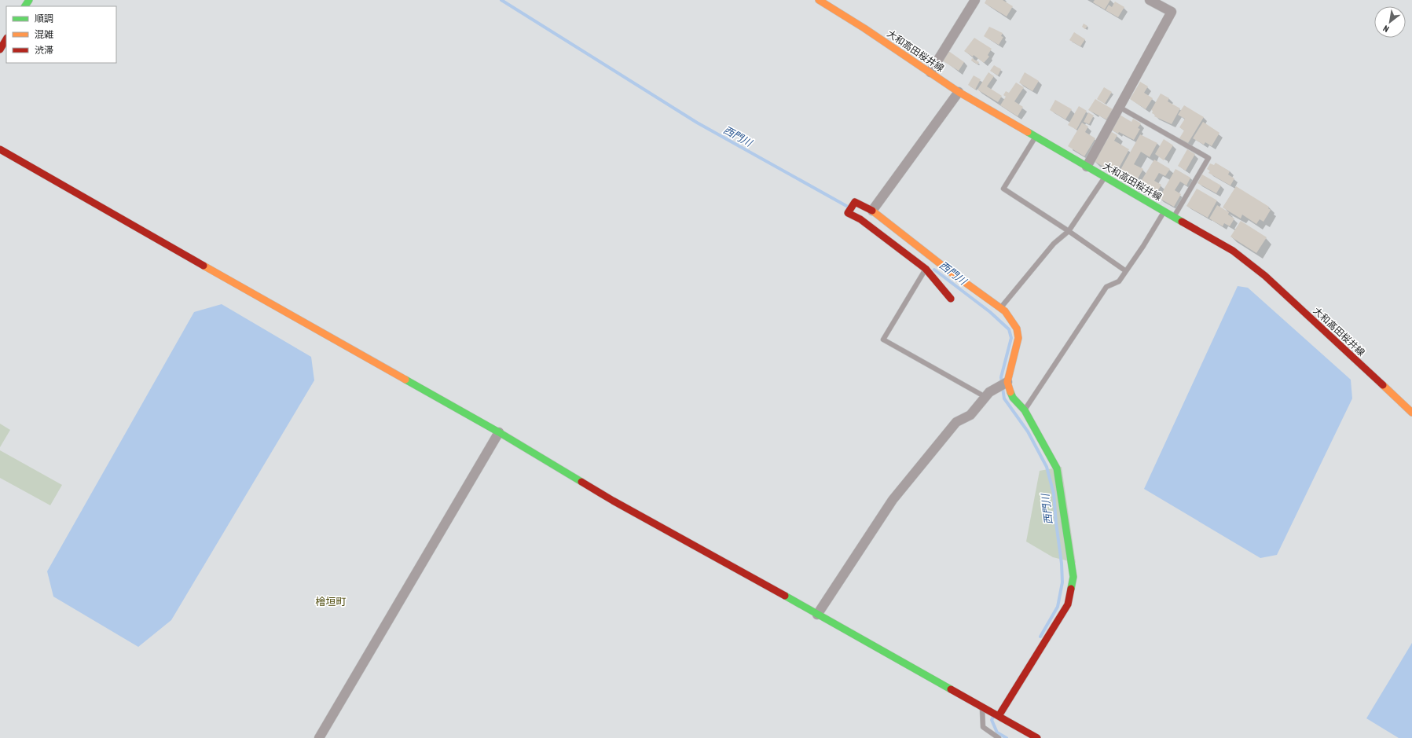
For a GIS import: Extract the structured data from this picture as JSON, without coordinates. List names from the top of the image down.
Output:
{
  "streets": {
    "street": ["大和高田桜井線"]
  },
  "districts": ["檜垣町"],
  "water": ["西門川"],
  "legend": ["順調", "混雑", "渋滞"],
  "north": "bottom left"
}
